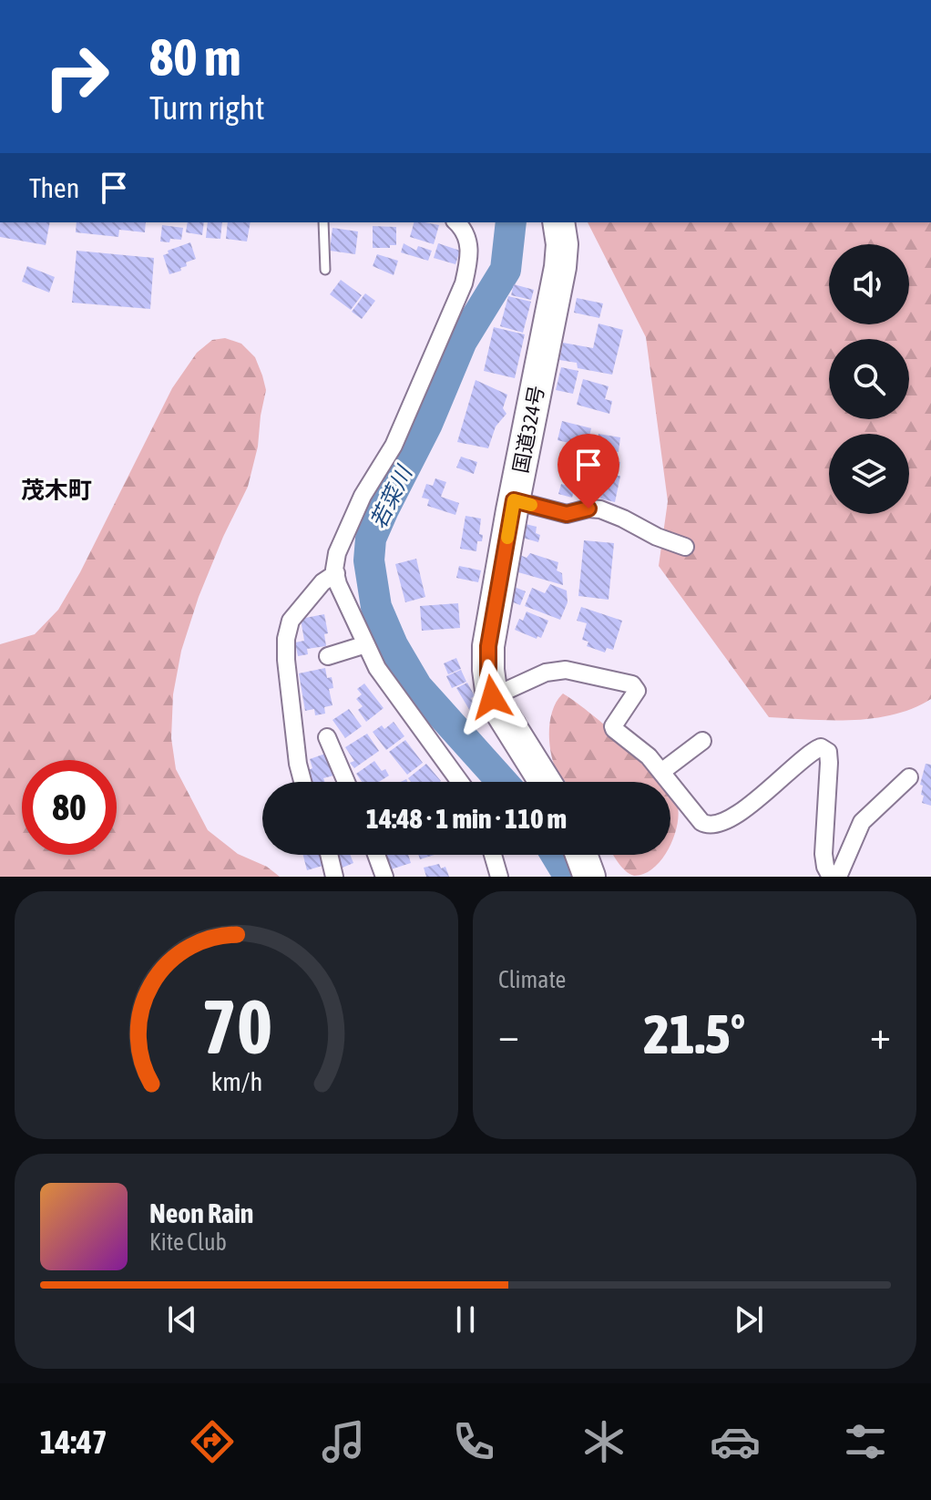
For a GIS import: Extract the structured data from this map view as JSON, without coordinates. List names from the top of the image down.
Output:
{
  "streets": {
    "highway": ["国道324号"]
  },
  "districts": ["茂木町"],
  "water": ["若菜川"],
  "page": {
    "turn": ["80 m", "Turn right"],
    "then": "Then",
    "limit": "80",
    "trip": "14:48 · 1 min · 110 m",
    "tile": "Climate",
    "heat": ["−", "21.5°", "+"],
    "song": ["Neon Rain", "Kite Club"],
    "tabs": "14:47",
    "gauge": ["70", "km/h"]
  }
}
